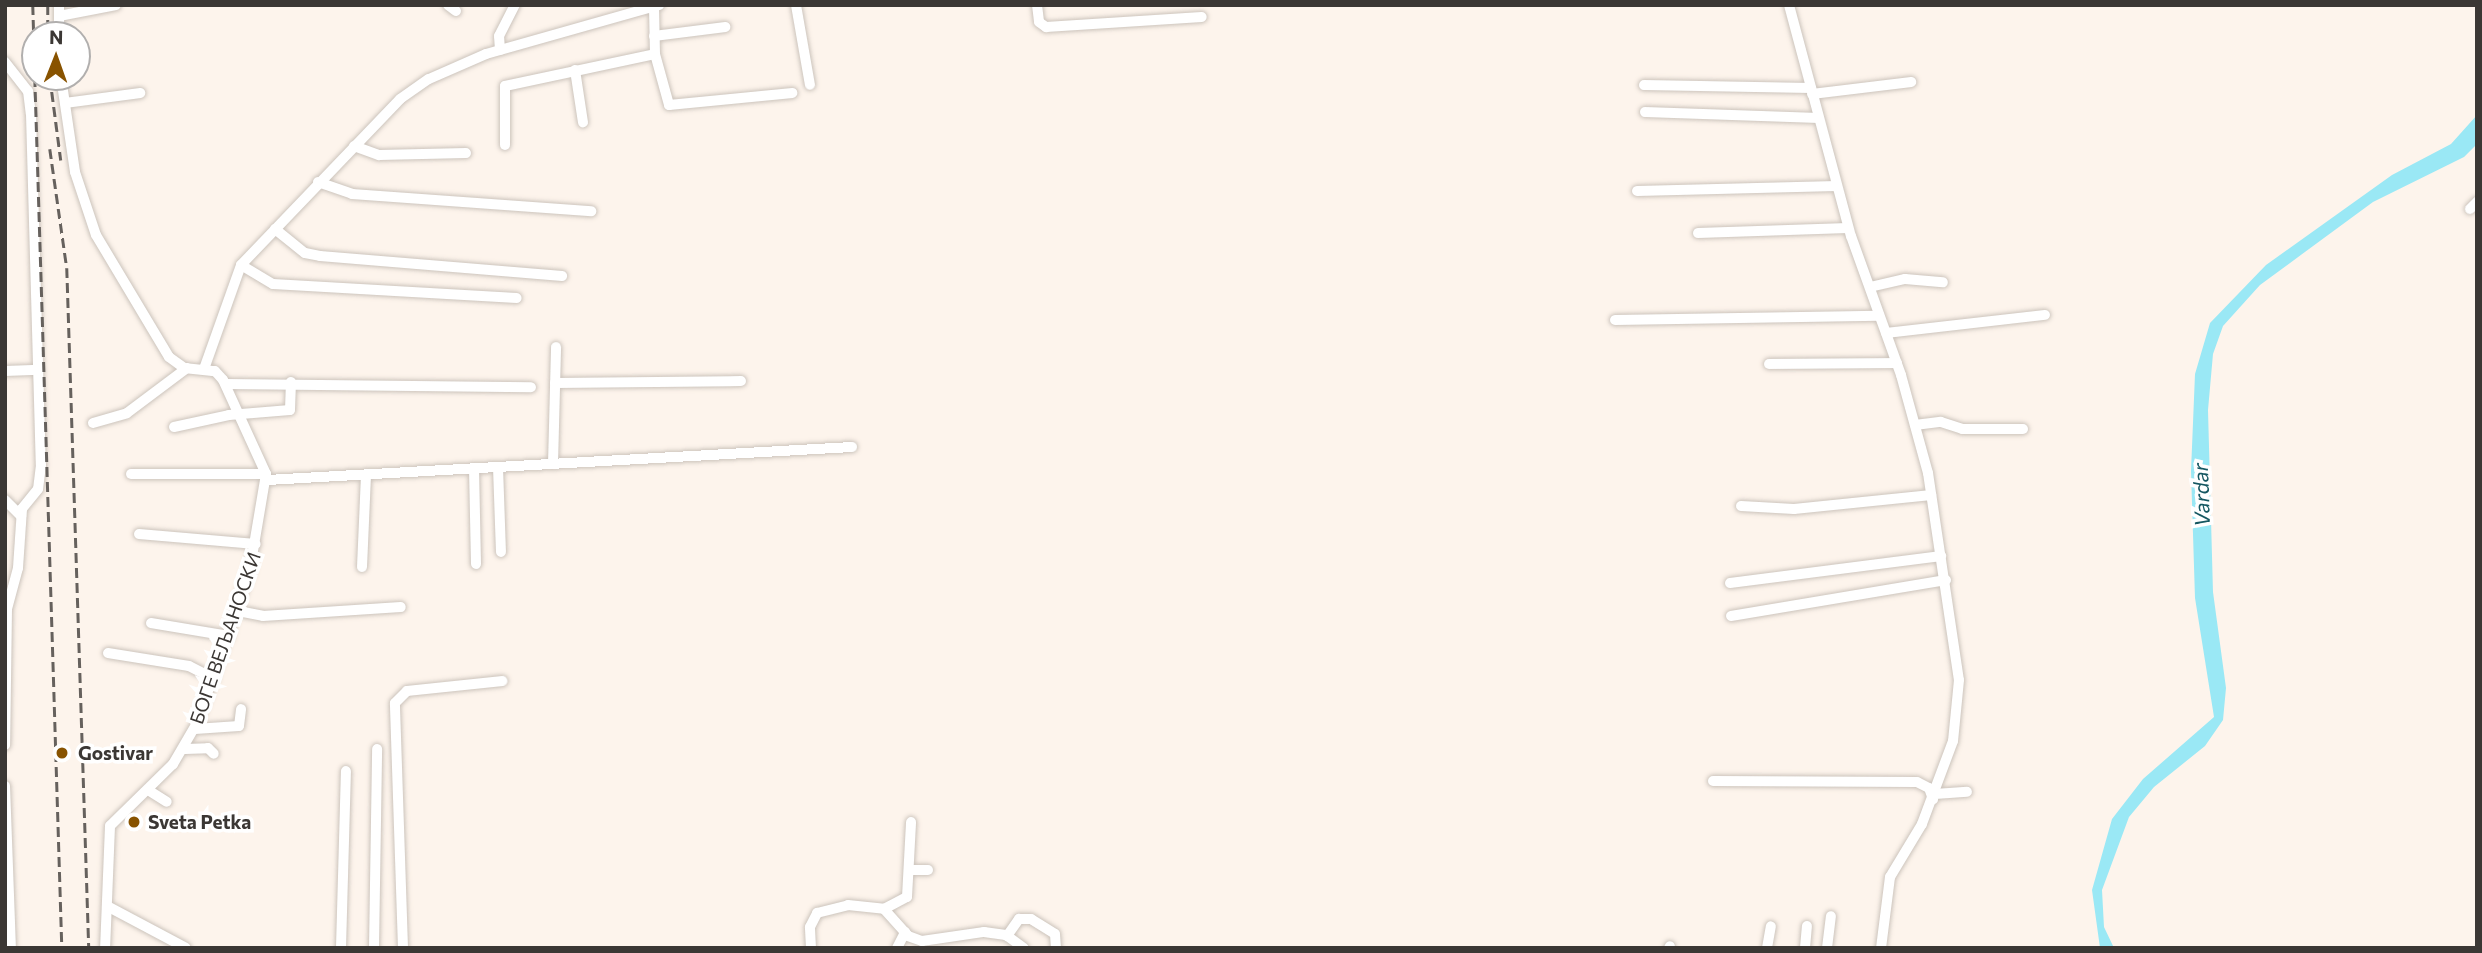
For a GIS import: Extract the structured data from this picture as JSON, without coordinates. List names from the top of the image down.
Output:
{
  "streets": {
    "street": ["БОГЕ ВЕЉАНОСКИ"]
  },
  "water": ["Vardar"],
  "places": ["Gostivar", "Sveta Petka"],
  "north": "top"
}
